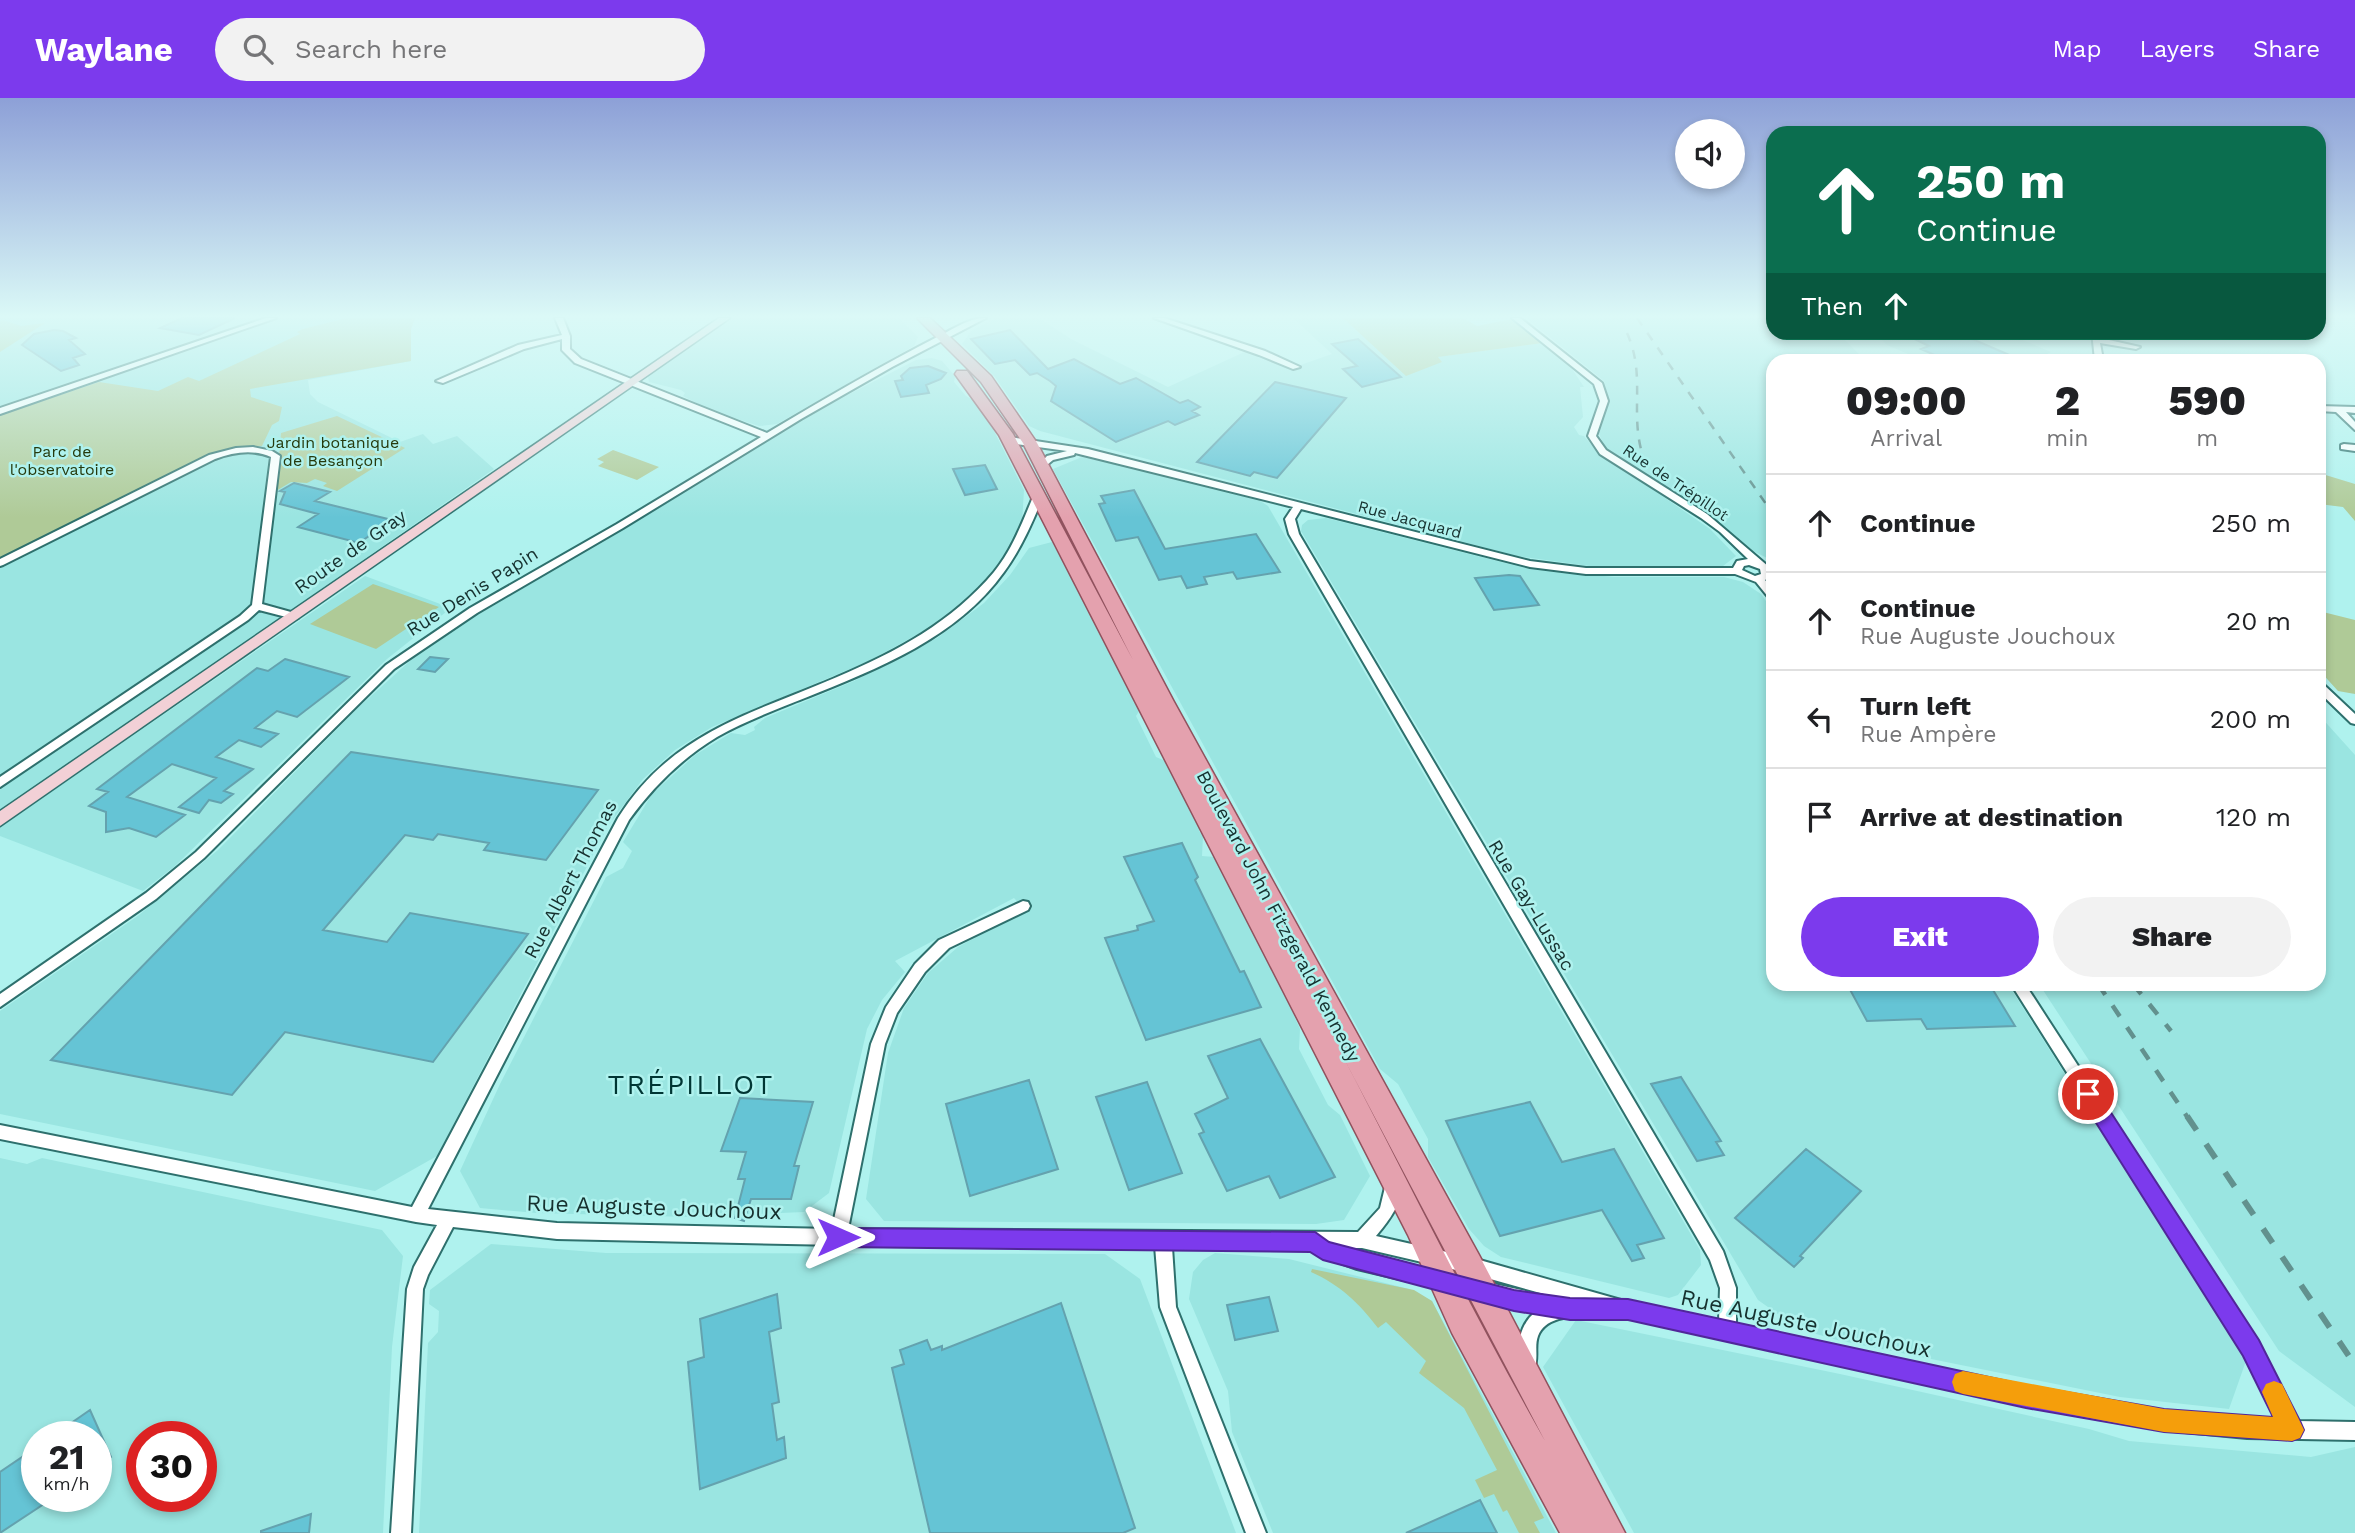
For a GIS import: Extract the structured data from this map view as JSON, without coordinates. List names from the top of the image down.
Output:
{
  "streets": {
    "main road": ["Route de Gray", "Boulevard John Fitzgerald Kennedy"],
    "street": [
      "Rue de Trépillot",
      "Rue Jacquard",
      "Rue Denis Papin",
      "Rue Albert Thomas",
      "Rue Gay-Lussac",
      "Rue Auguste Jouchoux"
    ]
  },
  "crossings": [
    ["Rue de Trépillot", "Rue Jacquard"],
    ["Rue Jacquard", "Rue Gay-Lussac"],
    ["Rue Jacquard", "Boulevard John Fitzgerald Kennedy"],
    ["Rue Albert Thomas", "Boulevard John Fitzgerald Kennedy"],
    ["Rue Albert Thomas", "Rue Auguste Jouchoux"],
    ["Rue Gay-Lussac", "Rue Auguste Jouchoux"],
    ["Boulevard John Fitzgerald Kennedy", "Rue Auguste Jouchoux"]
  ],
  "districts": ["TRÉPILLOT"],
  "parks": ["Jardin botanique de Besançon", "Parc de l'observatoire"],
  "page": {
    "header": "Waylane",
    "search": "Search here",
    "nav": ["Map", "Layers", "Share"],
    "turn": ["250 m", "Continue"],
    "then": "Then",
    "eta": [
      "09:00",
      "Arrival",
      "2",
      "min",
      "590",
      "m"
    ],
    "list": [
      {
        "name": "Continue",
        "value": "250 m"
      },
      {
        "name": "Continue",
        "note": "Rue Auguste Jouchoux",
        "value": "20 m"
      },
      {
        "name": "Turn left",
        "note": "Rue Ampère",
        "value": "200 m"
      },
      {
        "name": "Arrive at destination",
        "value": "120 m"
      }
    ],
    "buttons": ["Exit", "Share"],
    "speed": "21 km/h",
    "limit": "30"
  }
}
